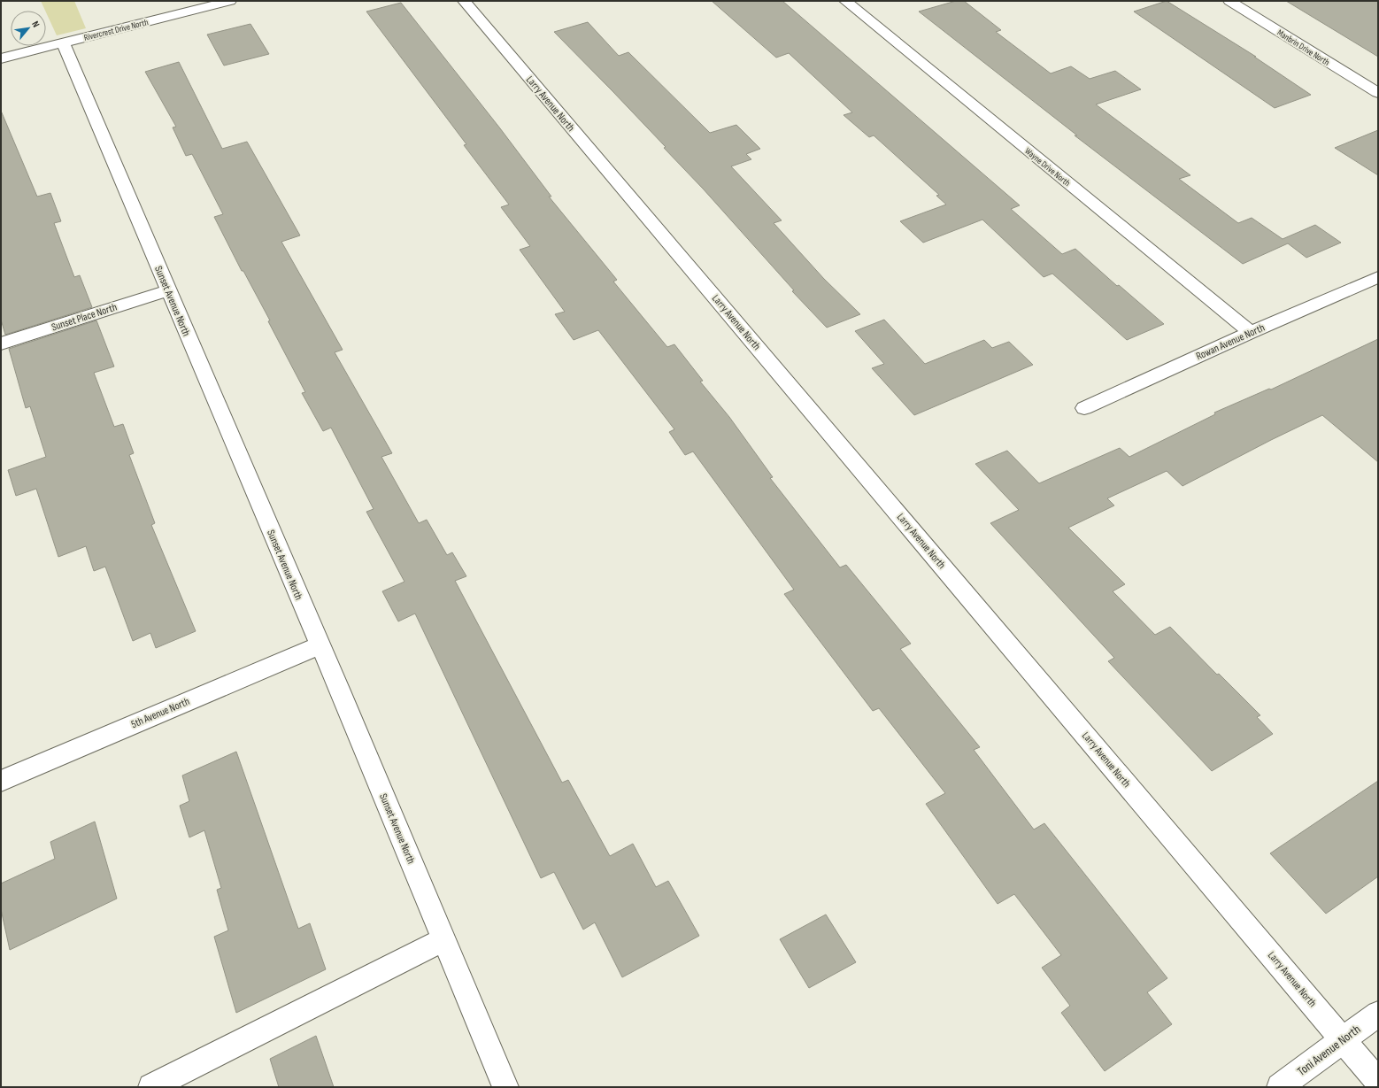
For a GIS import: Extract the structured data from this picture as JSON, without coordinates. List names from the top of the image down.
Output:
{
  "streets": {
    "street": [
      "Rivercrest Drive North",
      "Manbrin Drive North",
      "Larry Avenue North",
      "Wayne Drive North",
      "Sunset Avenue North",
      "Sunset Place North",
      "Rowan Avenue North",
      "5th Avenue North",
      "Toni Avenue North"
    ]
  },
  "crossings": [
    ["Rivercrest Drive North", "Sunset Avenue North"],
    ["Larry Avenue North", "Toni Avenue North"],
    ["Wayne Drive North", "Rowan Avenue North"],
    ["Sunset Avenue North", "Sunset Place North"],
    ["Sunset Avenue North", "5th Avenue North"]
  ],
  "north": "top right"
}
